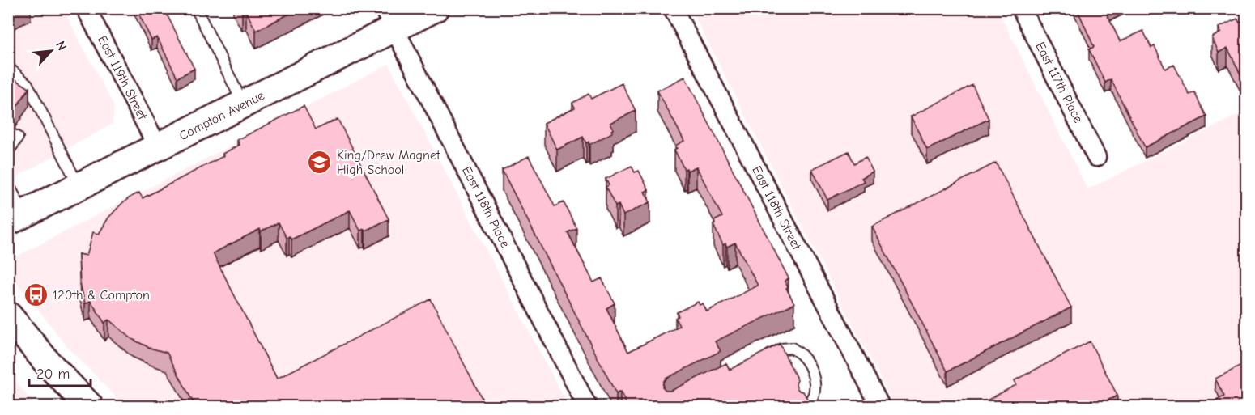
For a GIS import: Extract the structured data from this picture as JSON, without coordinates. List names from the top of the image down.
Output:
{
  "streets": {
    "main road": ["Compton Avenue"],
    "street": [
      "East 119th Street",
      "East 117th Place",
      "East 118th Place",
      "East 118th Street"
    ]
  },
  "crossings": [
    ["East 119th Street", "Compton Avenue"],
    ["Compton Avenue", "East 118th Place"]
  ],
  "places": {
    "school or university": ["King/Drew Magnet High School"],
    "bus stop": ["120th & Compton"]
  },
  "scale_bar": "20 m",
  "north": "top right"
}
